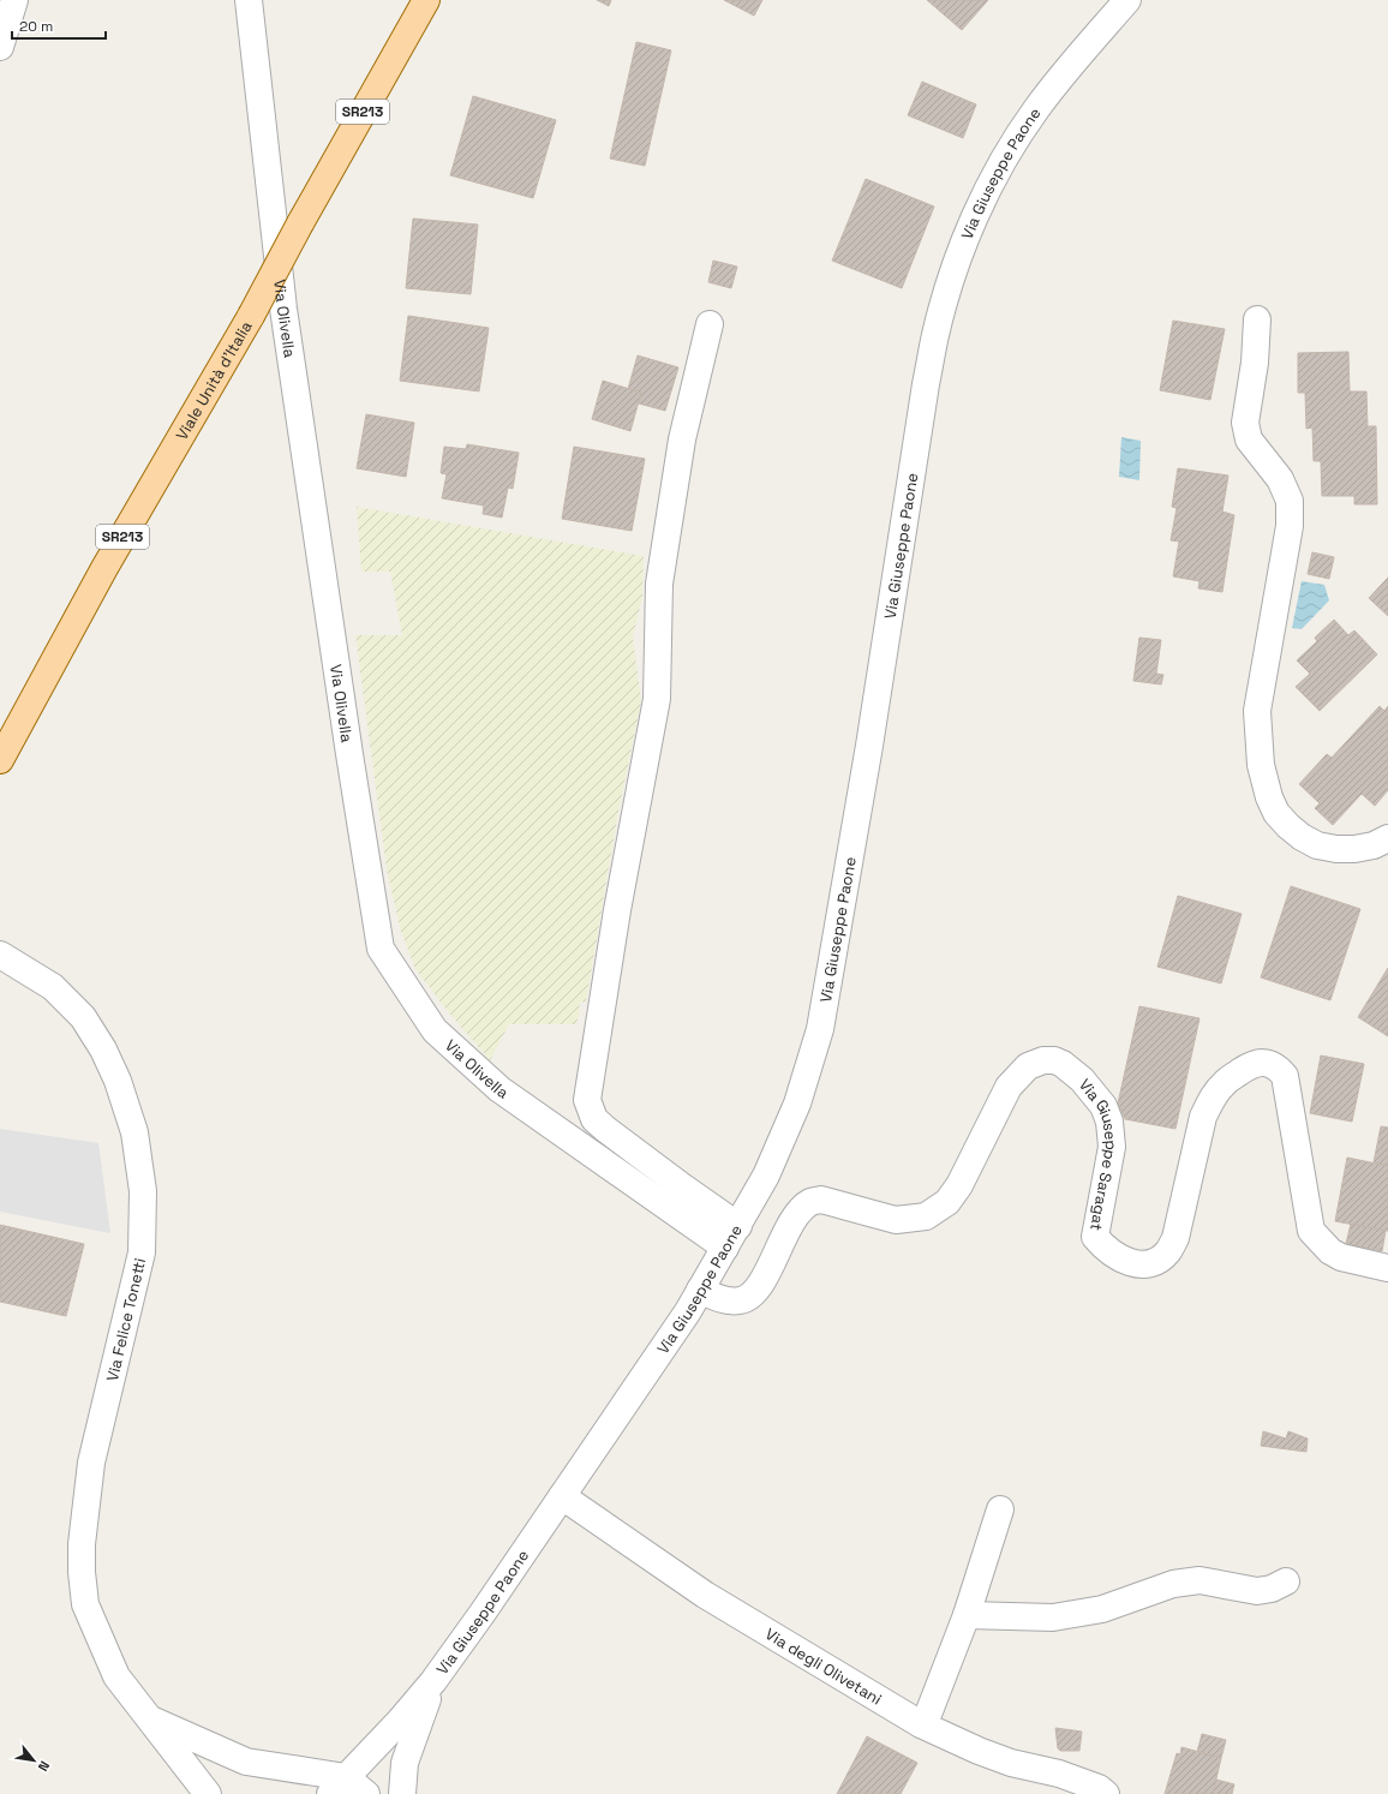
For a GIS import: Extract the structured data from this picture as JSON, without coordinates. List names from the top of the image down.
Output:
{
  "streets": {
    "main road": ["SR213", "Viale Unità d'Italia"],
    "street": [
      "Via Giuseppe Paone",
      "Via Olivella",
      "Via Giuseppe Saragat",
      "Via Felice Tonetti",
      "Via degli Olivetani"
    ]
  },
  "crossings": [
    ["Via Giuseppe Paone", "Via Olivella"],
    ["Via Giuseppe Paone", "Via Giuseppe Saragat"],
    ["Via Giuseppe Paone", "Via degli Olivetani"]
  ],
  "scale_bar": "20 m",
  "north": "bottom right"
}
